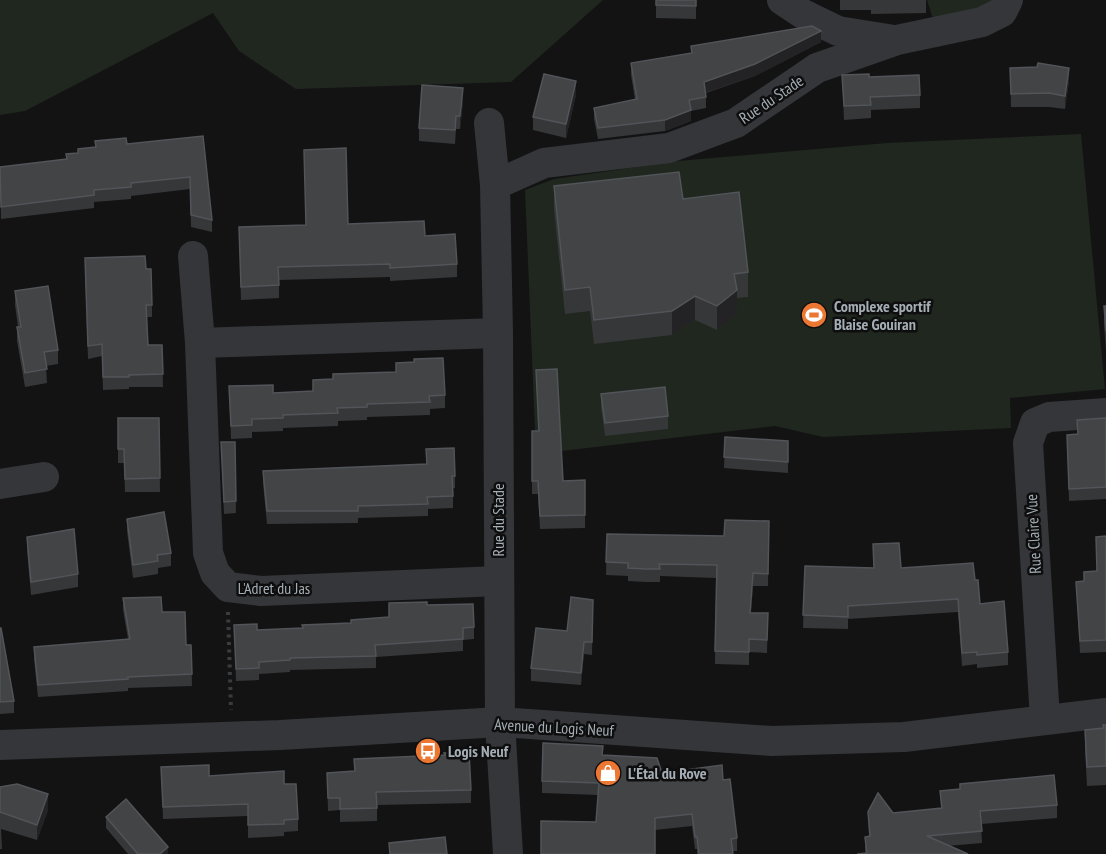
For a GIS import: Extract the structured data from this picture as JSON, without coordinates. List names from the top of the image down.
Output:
{
  "streets": {
    "street": [
      "Rue du Stade",
      "Rue Claire Vue",
      "L'Adret du Jas",
      "Avenue du Logis Neuf"
    ]
  },
  "crossings": [
    ["Rue du Stade", "L'Adret du Jas"],
    ["Rue du Stade", "Avenue du Logis Neuf"],
    ["Rue Claire Vue", "Avenue du Logis Neuf"]
  ],
  "places": {
    "sports": ["Complexe sportif Blaise Gouiran"],
    "bus stop": ["Logis Neuf"],
    "shop": ["L'Étal du Rove"]
  }
}
